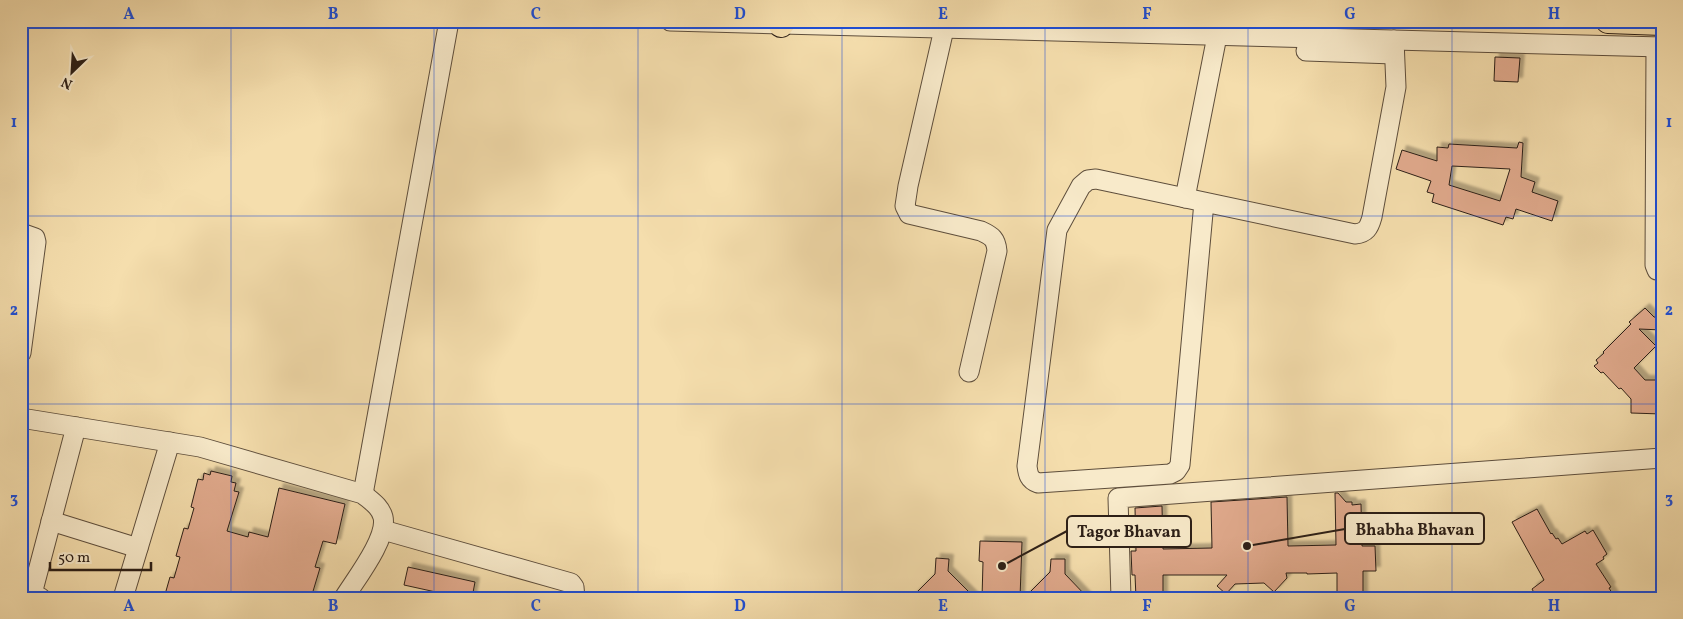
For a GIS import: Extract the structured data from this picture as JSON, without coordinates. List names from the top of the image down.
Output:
{
  "places": ["Bhabha Bhavan", "Tagor Bhavan"],
  "scale_bar": "50 m",
  "north": "bottom left",
  "grid": {
    "columns": [
      "A",
      "B",
      "C",
      "D",
      "E",
      "F",
      "G",
      "H"
    ],
    "rows": ["1", "2", "3"]
  }
}
